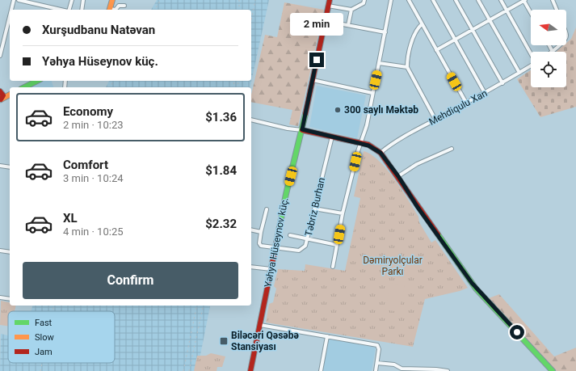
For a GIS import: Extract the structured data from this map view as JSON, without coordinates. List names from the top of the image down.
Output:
{
  "streets": {
    "main road": ["Yəhya Hüseynov küç."],
    "street": ["Mehdiqulu Xan", "Təbriz Burhan"]
  },
  "crossings": [
    ["Təbriz Burhan", "Yəhya Hüseynov küç."]
  ],
  "parks": ["Dəmiryolçular Parkı"],
  "places": {
    "other": ["300 saylı Məktəb"],
    "transit": ["Biləcəri Qəsəbə Stansiyası"]
  },
  "legend": ["Fast", "Slow", "Jam"],
  "north": "left",
  "page": {
    "banner": ["Xurşudbanu Natəvan", "Yəhya Hüseynov küç."],
    "bubble": "2 min",
    "list": [
      {
        "name": "Economy",
        "note": "2 min · 10:23",
        "value": "$1.36"
      },
      {
        "name": "Comfort",
        "note": "3 min · 10:24",
        "value": "$1.84"
      },
      {
        "name": "XL",
        "note": "4 min · 10:25",
        "value": "$2.32"
      }
    ],
    "buttons": "Confirm"
  }
}
